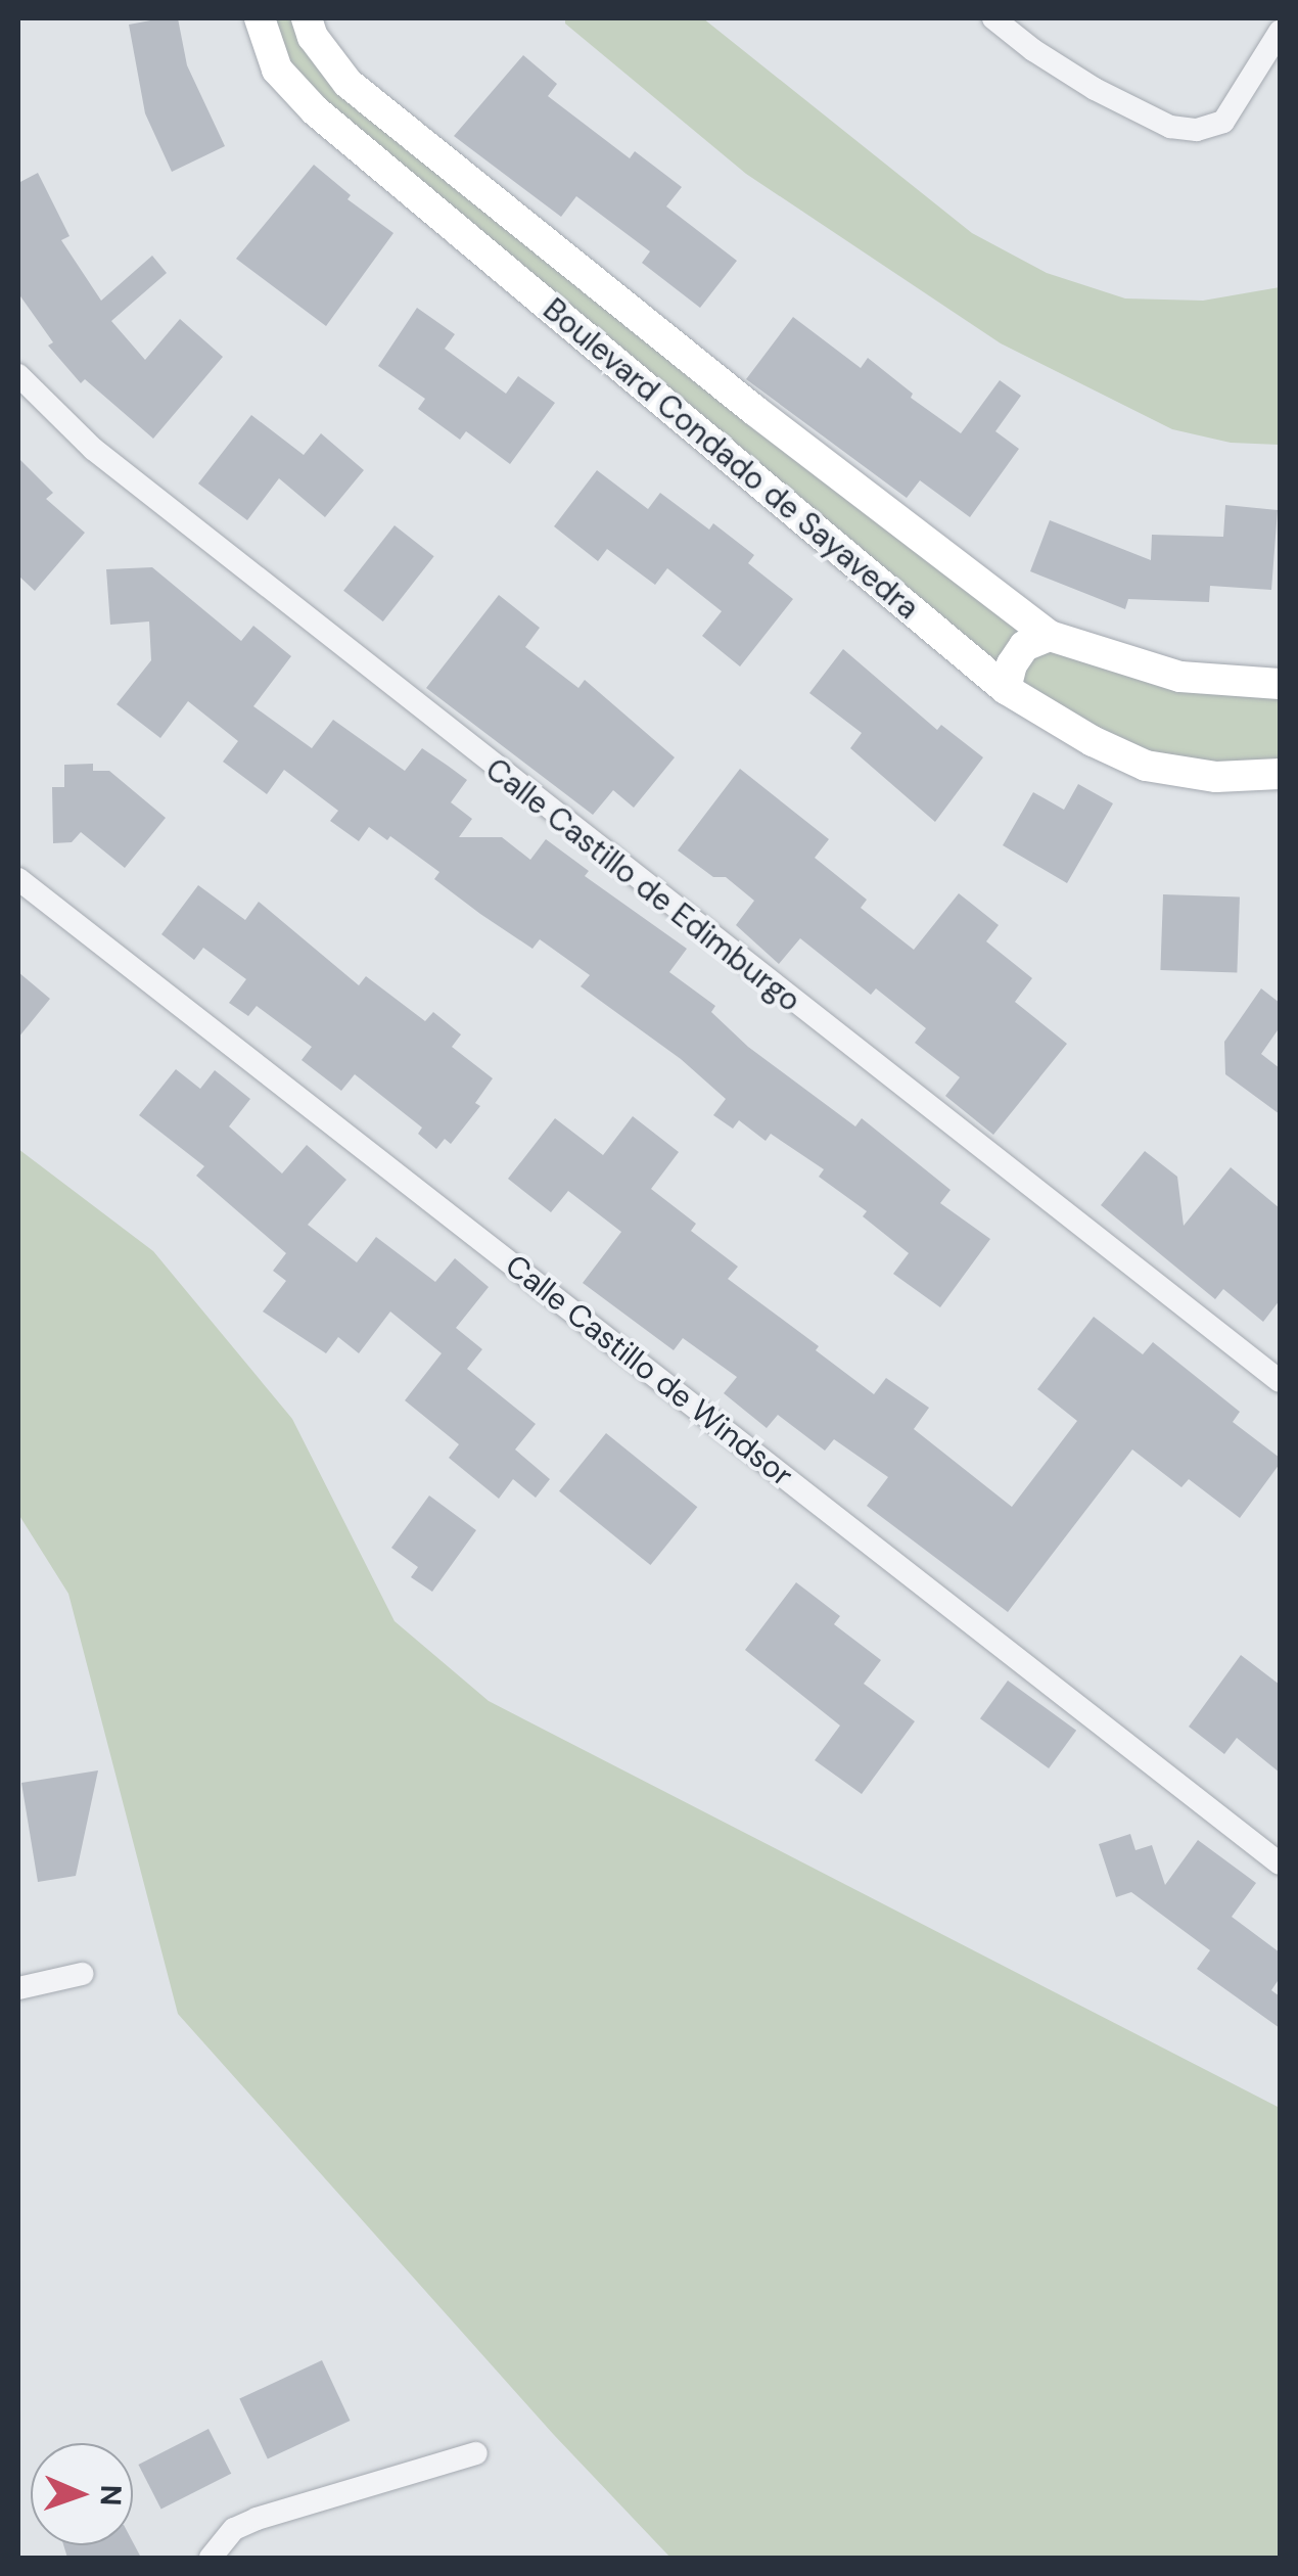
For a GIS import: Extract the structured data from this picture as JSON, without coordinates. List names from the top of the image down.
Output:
{
  "streets": {
    "street": ["Boulevard Condado de Sayavedra", "Calle Castillo de Edimburgo", "Calle Castillo de Windsor"]
  },
  "north": "right"
}
